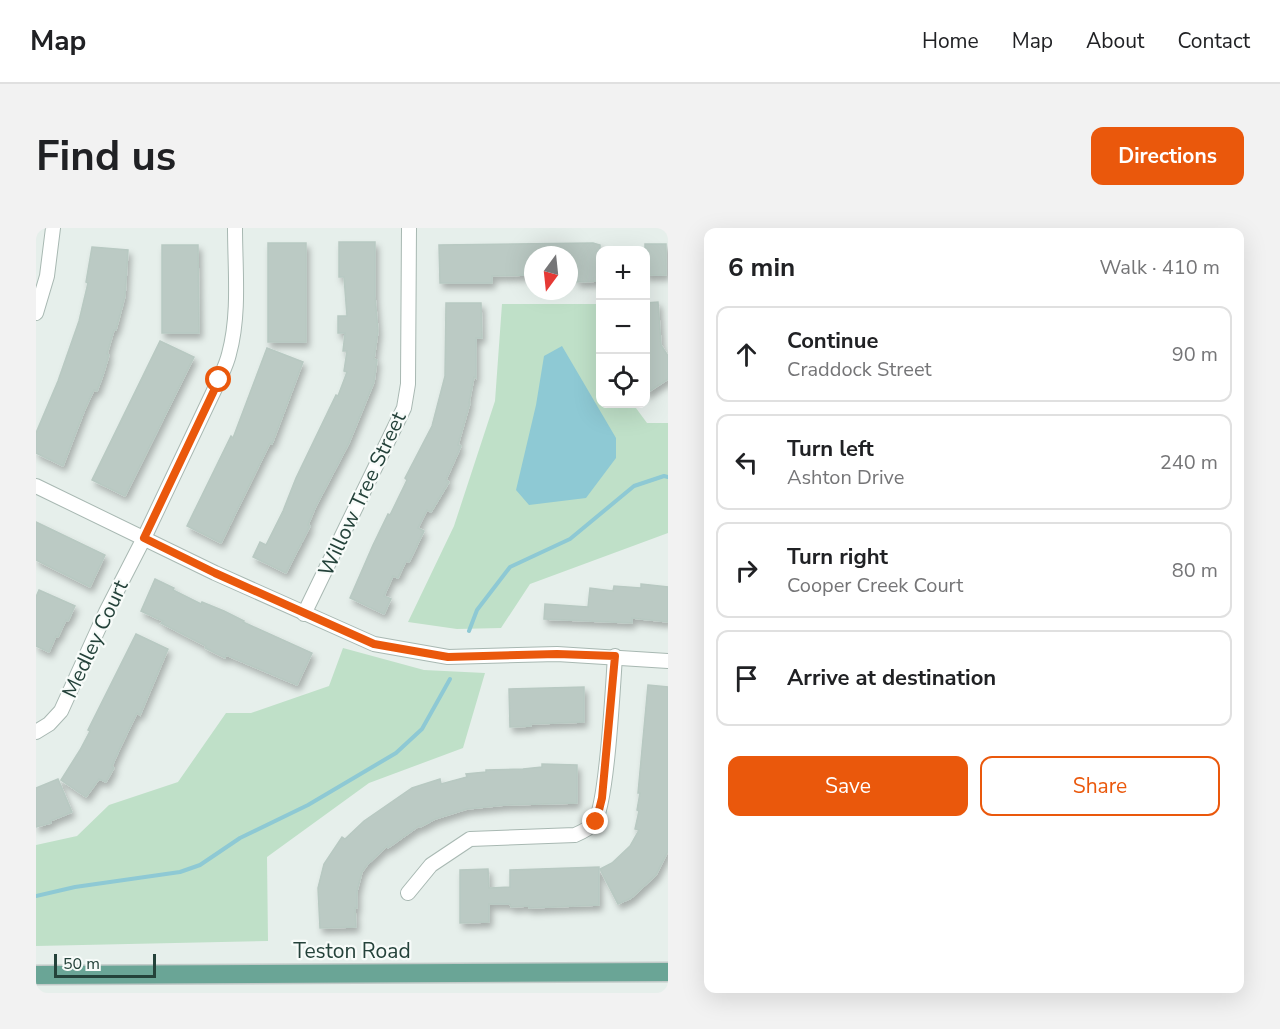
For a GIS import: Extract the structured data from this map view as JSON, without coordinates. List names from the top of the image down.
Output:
{
  "streets": {
    "main road": ["Teston Road"],
    "street": ["Willow Tree Street", "Medley Court"]
  },
  "scale_bar": "50 m",
  "north": "bottom",
  "page": {
    "header": "Map",
    "nav": [
      "Home",
      "Map",
      "About",
      "Contact"
    ],
    "buttons": [
      "Directions",
      ["Save", "Share"]
    ],
    "title": "Find us",
    "heading": ["6 min", "Walk · 410 m"],
    "map_buttons": ["+", "−"],
    "list": [
      ["Continue", "Craddock Street", "90 m"],
      ["Turn left", "Ashton Drive", "240 m"],
      ["Turn right", "Cooper Creek Court", "80 m"],
      "Arrive at destination"
    ],
    "scale": "50 m"
  }
}
